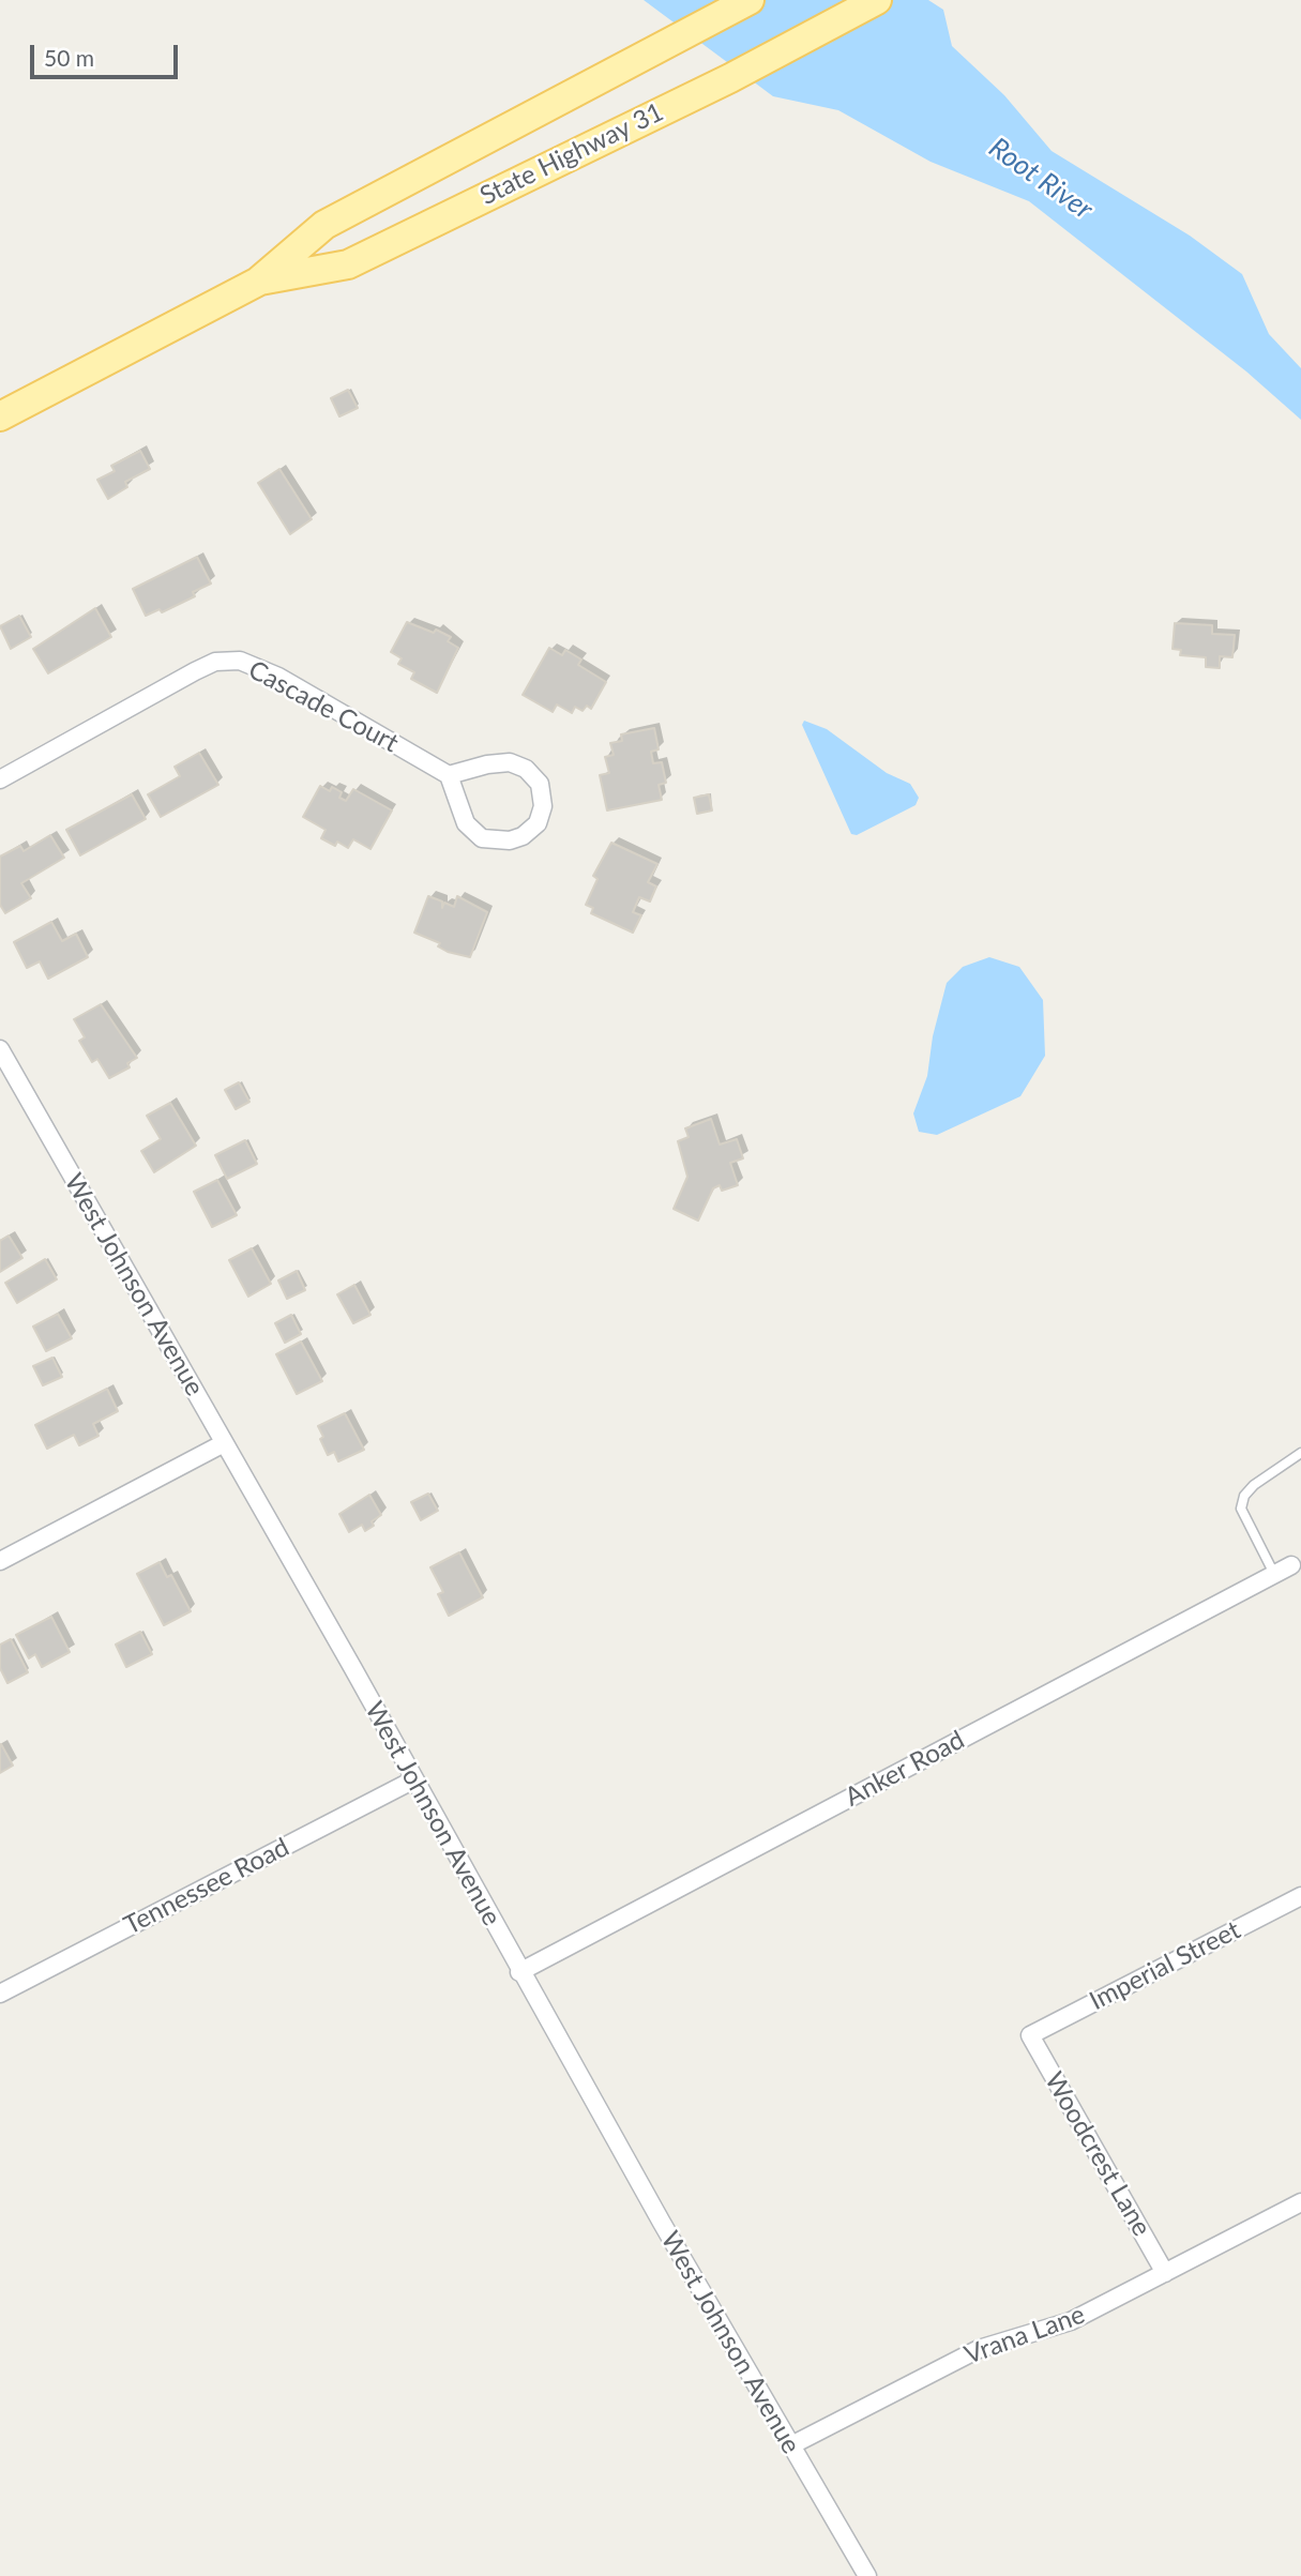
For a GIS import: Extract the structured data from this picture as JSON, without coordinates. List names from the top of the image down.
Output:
{
  "streets": {
    "main road": ["State Highway 31"],
    "street": [
      "Cascade Court",
      "West Johnson Avenue",
      "Anker Road",
      "Tennessee Road",
      "Imperial Street",
      "Woodcrest Lane",
      "Vrana Lane"
    ]
  },
  "crossings": [
    ["West Johnson Avenue", "Anker Road"],
    ["West Johnson Avenue", "Tennessee Road"],
    ["West Johnson Avenue", "Vrana Lane"],
    ["Imperial Street", "Woodcrest Lane"],
    ["Woodcrest Lane", "Vrana Lane"]
  ],
  "water": ["Root River"],
  "scale_bar": "50 m"
}
